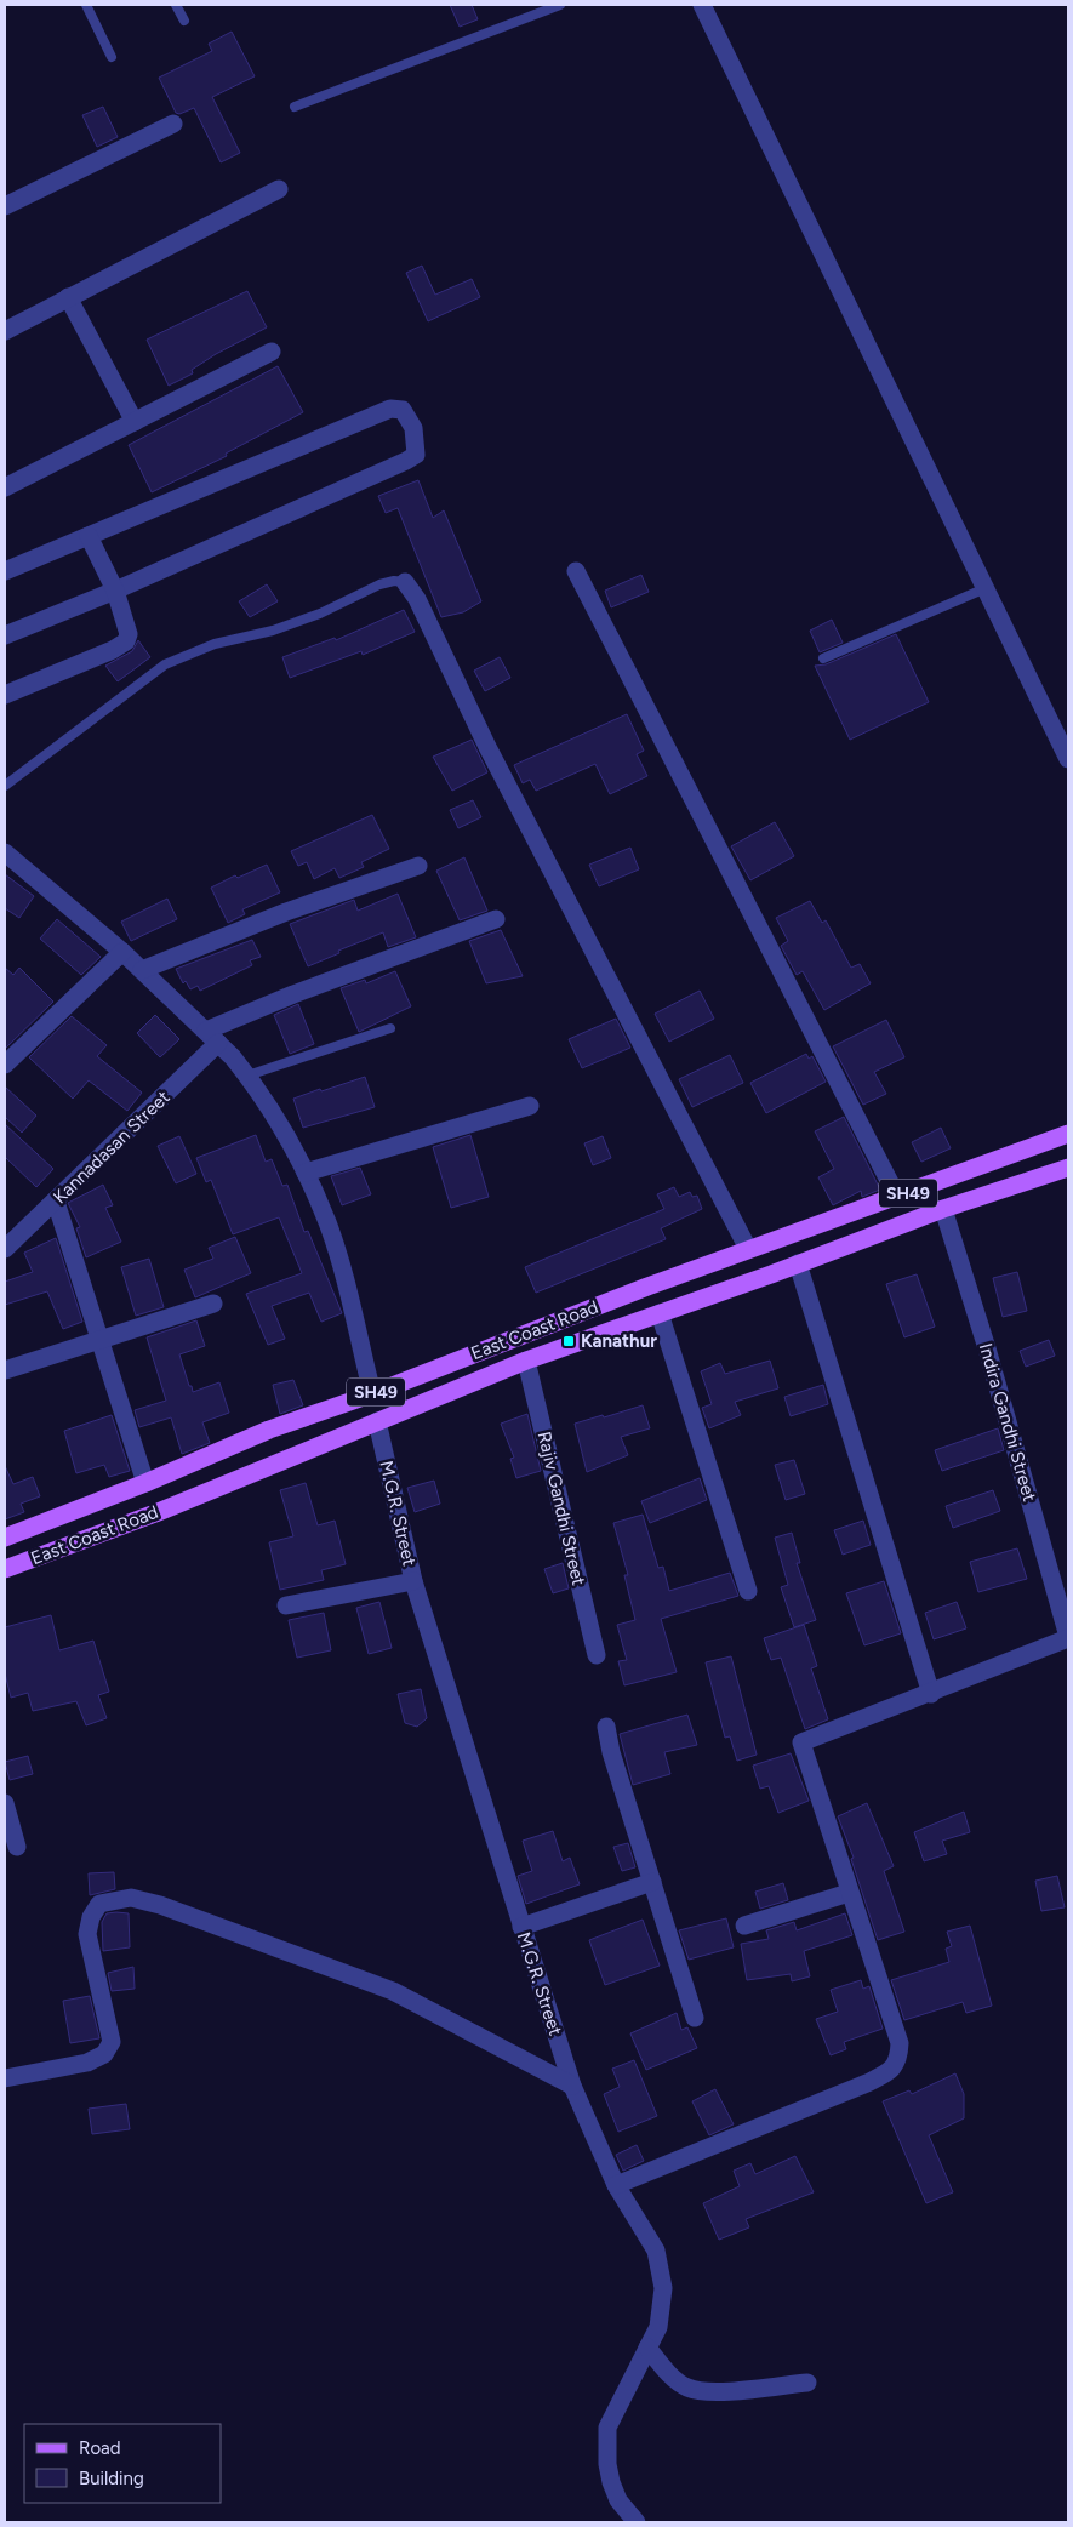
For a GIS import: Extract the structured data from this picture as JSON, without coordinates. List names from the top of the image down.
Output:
{
  "streets": {
    "main road": ["SH49", "East Coast Road"],
    "street": [
      "Kannadasan Street",
      "Indira Gandhi Street",
      "Rajiv Gandhi Street",
      "M.G.R. Street"
    ]
  },
  "crossings": [
    ["East Coast Road", "Indira Gandhi Street"],
    ["East Coast Road", "Rajiv Gandhi Street"],
    ["East Coast Road", "M.G.R. Street"]
  ],
  "places": {
    "transit": ["Kanathur"]
  },
  "legend": ["Road", "Building"]
}
